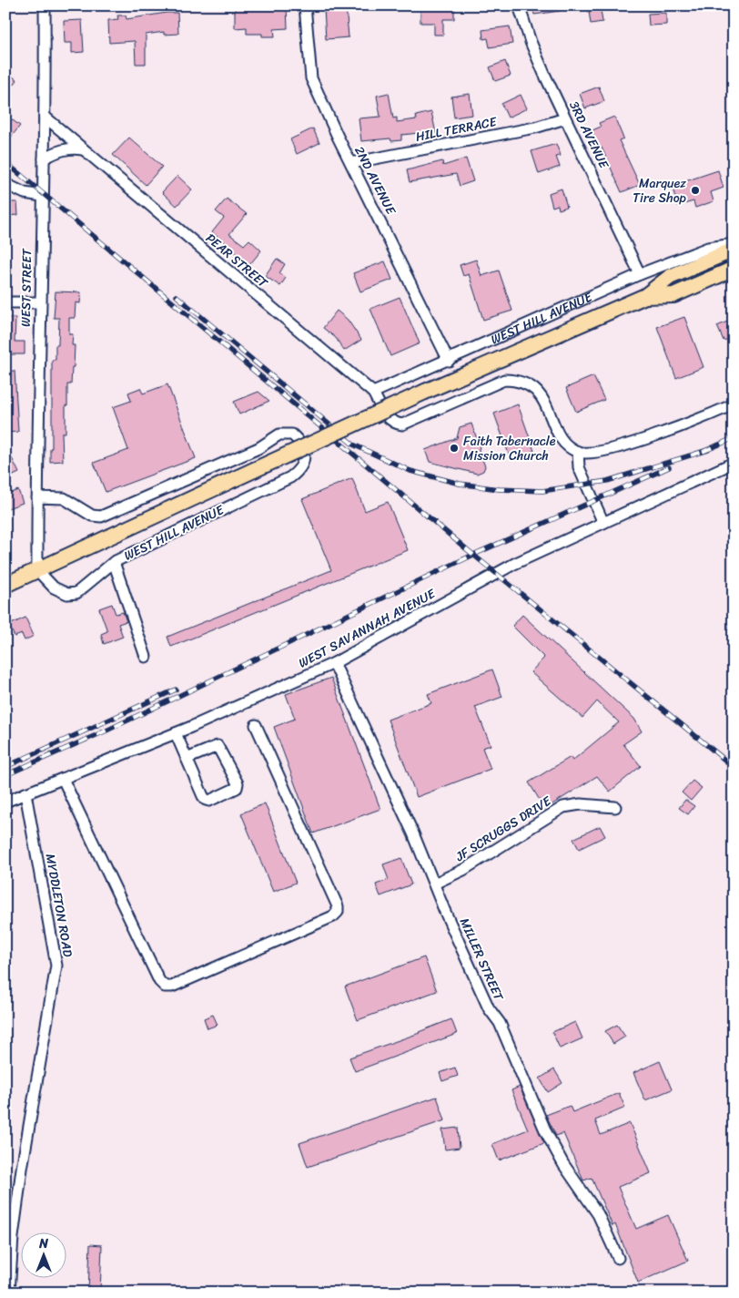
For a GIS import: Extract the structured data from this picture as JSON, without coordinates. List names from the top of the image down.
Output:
{
  "streets": {
    "highway": ["WEST HILL AVENUE"],
    "street": [
      "HILL TERRACE",
      "3RD AVENUE",
      "2ND AVENUE",
      "PEAR STREET",
      "WEST STREET",
      "WEST SAVANNAH AVENUE",
      "JF SCRUGGS DRIVE",
      "MYDDLETON ROAD",
      "MILLER STREET"
    ]
  },
  "crossings": [
    ["HILL TERRACE", "3RD AVENUE"],
    ["HILL TERRACE", "2ND AVENUE"],
    ["3RD AVENUE", "WEST HILL AVENUE"],
    ["2ND AVENUE", "WEST HILL AVENUE"],
    ["PEAR STREET", "WEST STREET"],
    ["PEAR STREET", "WEST HILL AVENUE"],
    ["WEST STREET", "WEST HILL AVENUE"],
    ["WEST SAVANNAH AVENUE", "MYDDLETON ROAD"],
    ["WEST SAVANNAH AVENUE", "MILLER STREET"],
    ["JF SCRUGGS DRIVE", "MILLER STREET"]
  ],
  "places": ["Marquez Tire Shop", "Faith Tabernacle Mission Church"],
  "north": "top"
}
